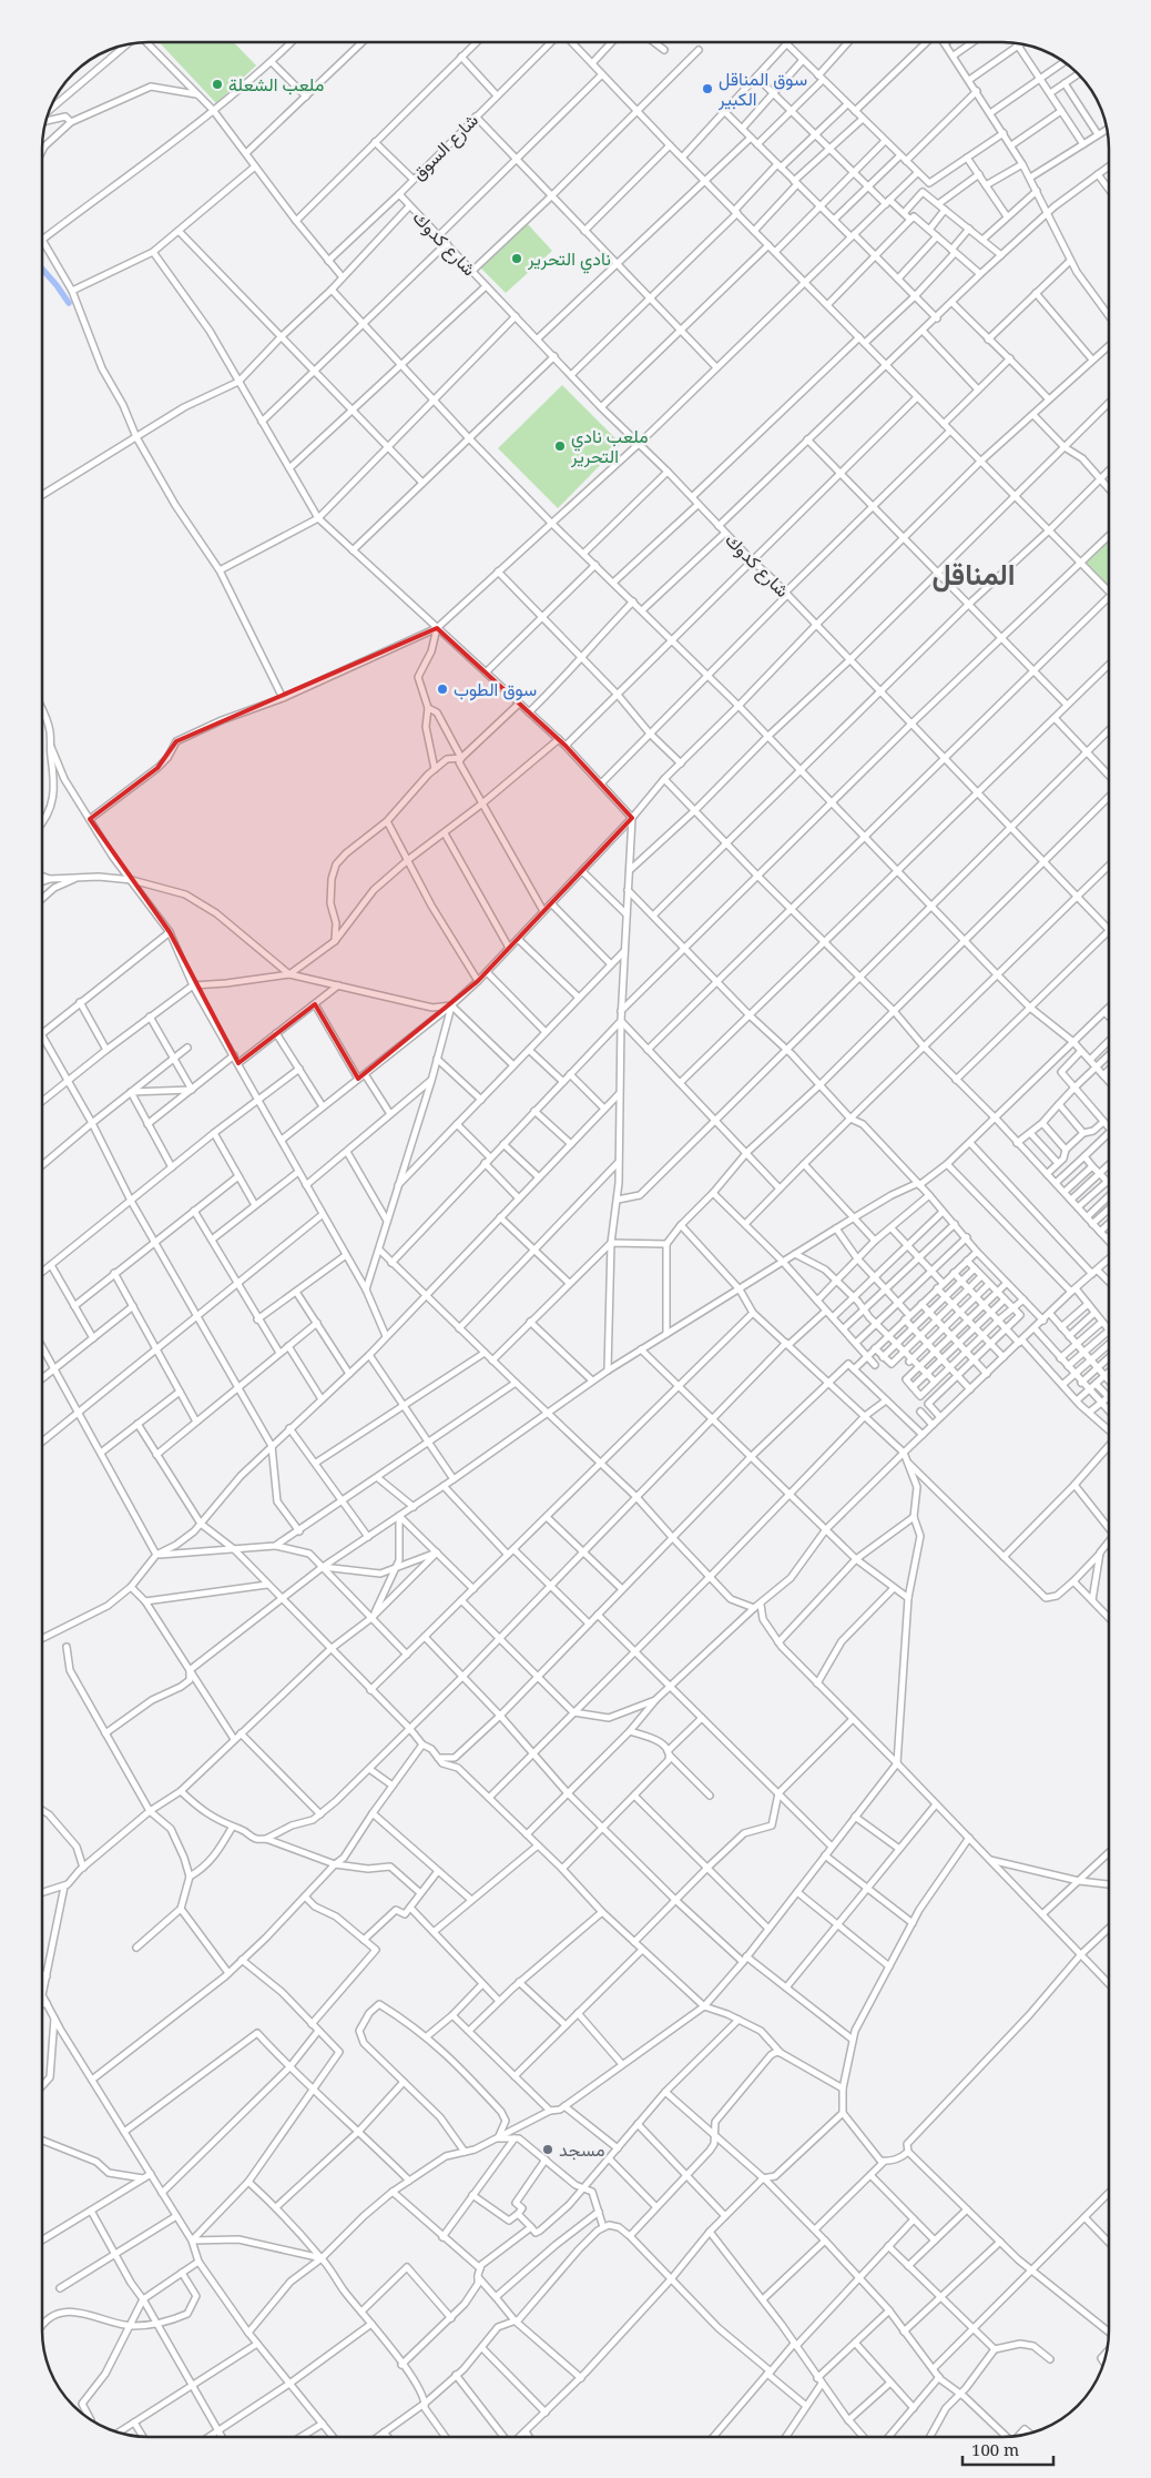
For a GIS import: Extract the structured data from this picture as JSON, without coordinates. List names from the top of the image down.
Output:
{
  "streets": {
    "street": ["شارع السوق", "شارع كدوك"]
  },
  "crossings": [
    ["شارع السوق", "شارع كدوك"]
  ],
  "districts": ["المناقل"],
  "places": [
    "ملعب الشعلة",
    "سوق المناقل الكبير",
    "نادي التحرير",
    "ملعب نادي التحرير",
    "سوق الطوب",
    "مسجد"
  ],
  "scale_bar": "100 m"
}
